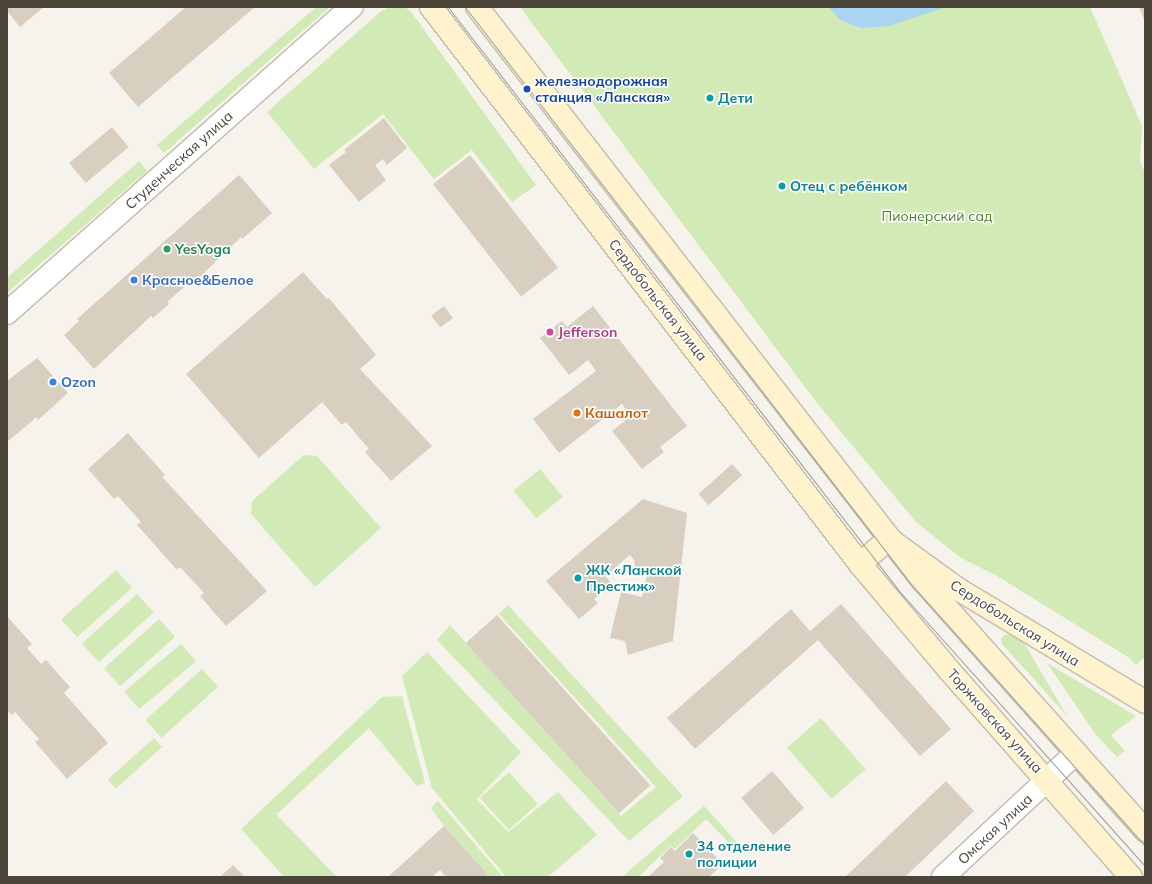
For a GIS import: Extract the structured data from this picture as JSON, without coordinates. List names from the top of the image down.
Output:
{
  "streets": {
    "main road": ["Сердобольская улица", "Торжковская улица"],
    "street": ["Студенческая улица", "Омская улица"]
  },
  "crossings": [
    ["Сердобольская улица", "Торжковская улица"],
    ["Торжковская улица", "Омская улица"]
  ],
  "parks": ["Пионерский сад"],
  "places": [
    "железнодорожная станция «Ланская»",
    "Дети",
    "Отец с ребёнком",
    "YesYoga",
    "Красное&Белое",
    "Jefferson",
    "Ozon",
    "Кашалот",
    "ЖК «Ланской Престиж»",
    "34 отделение полиции"
  ]
}
